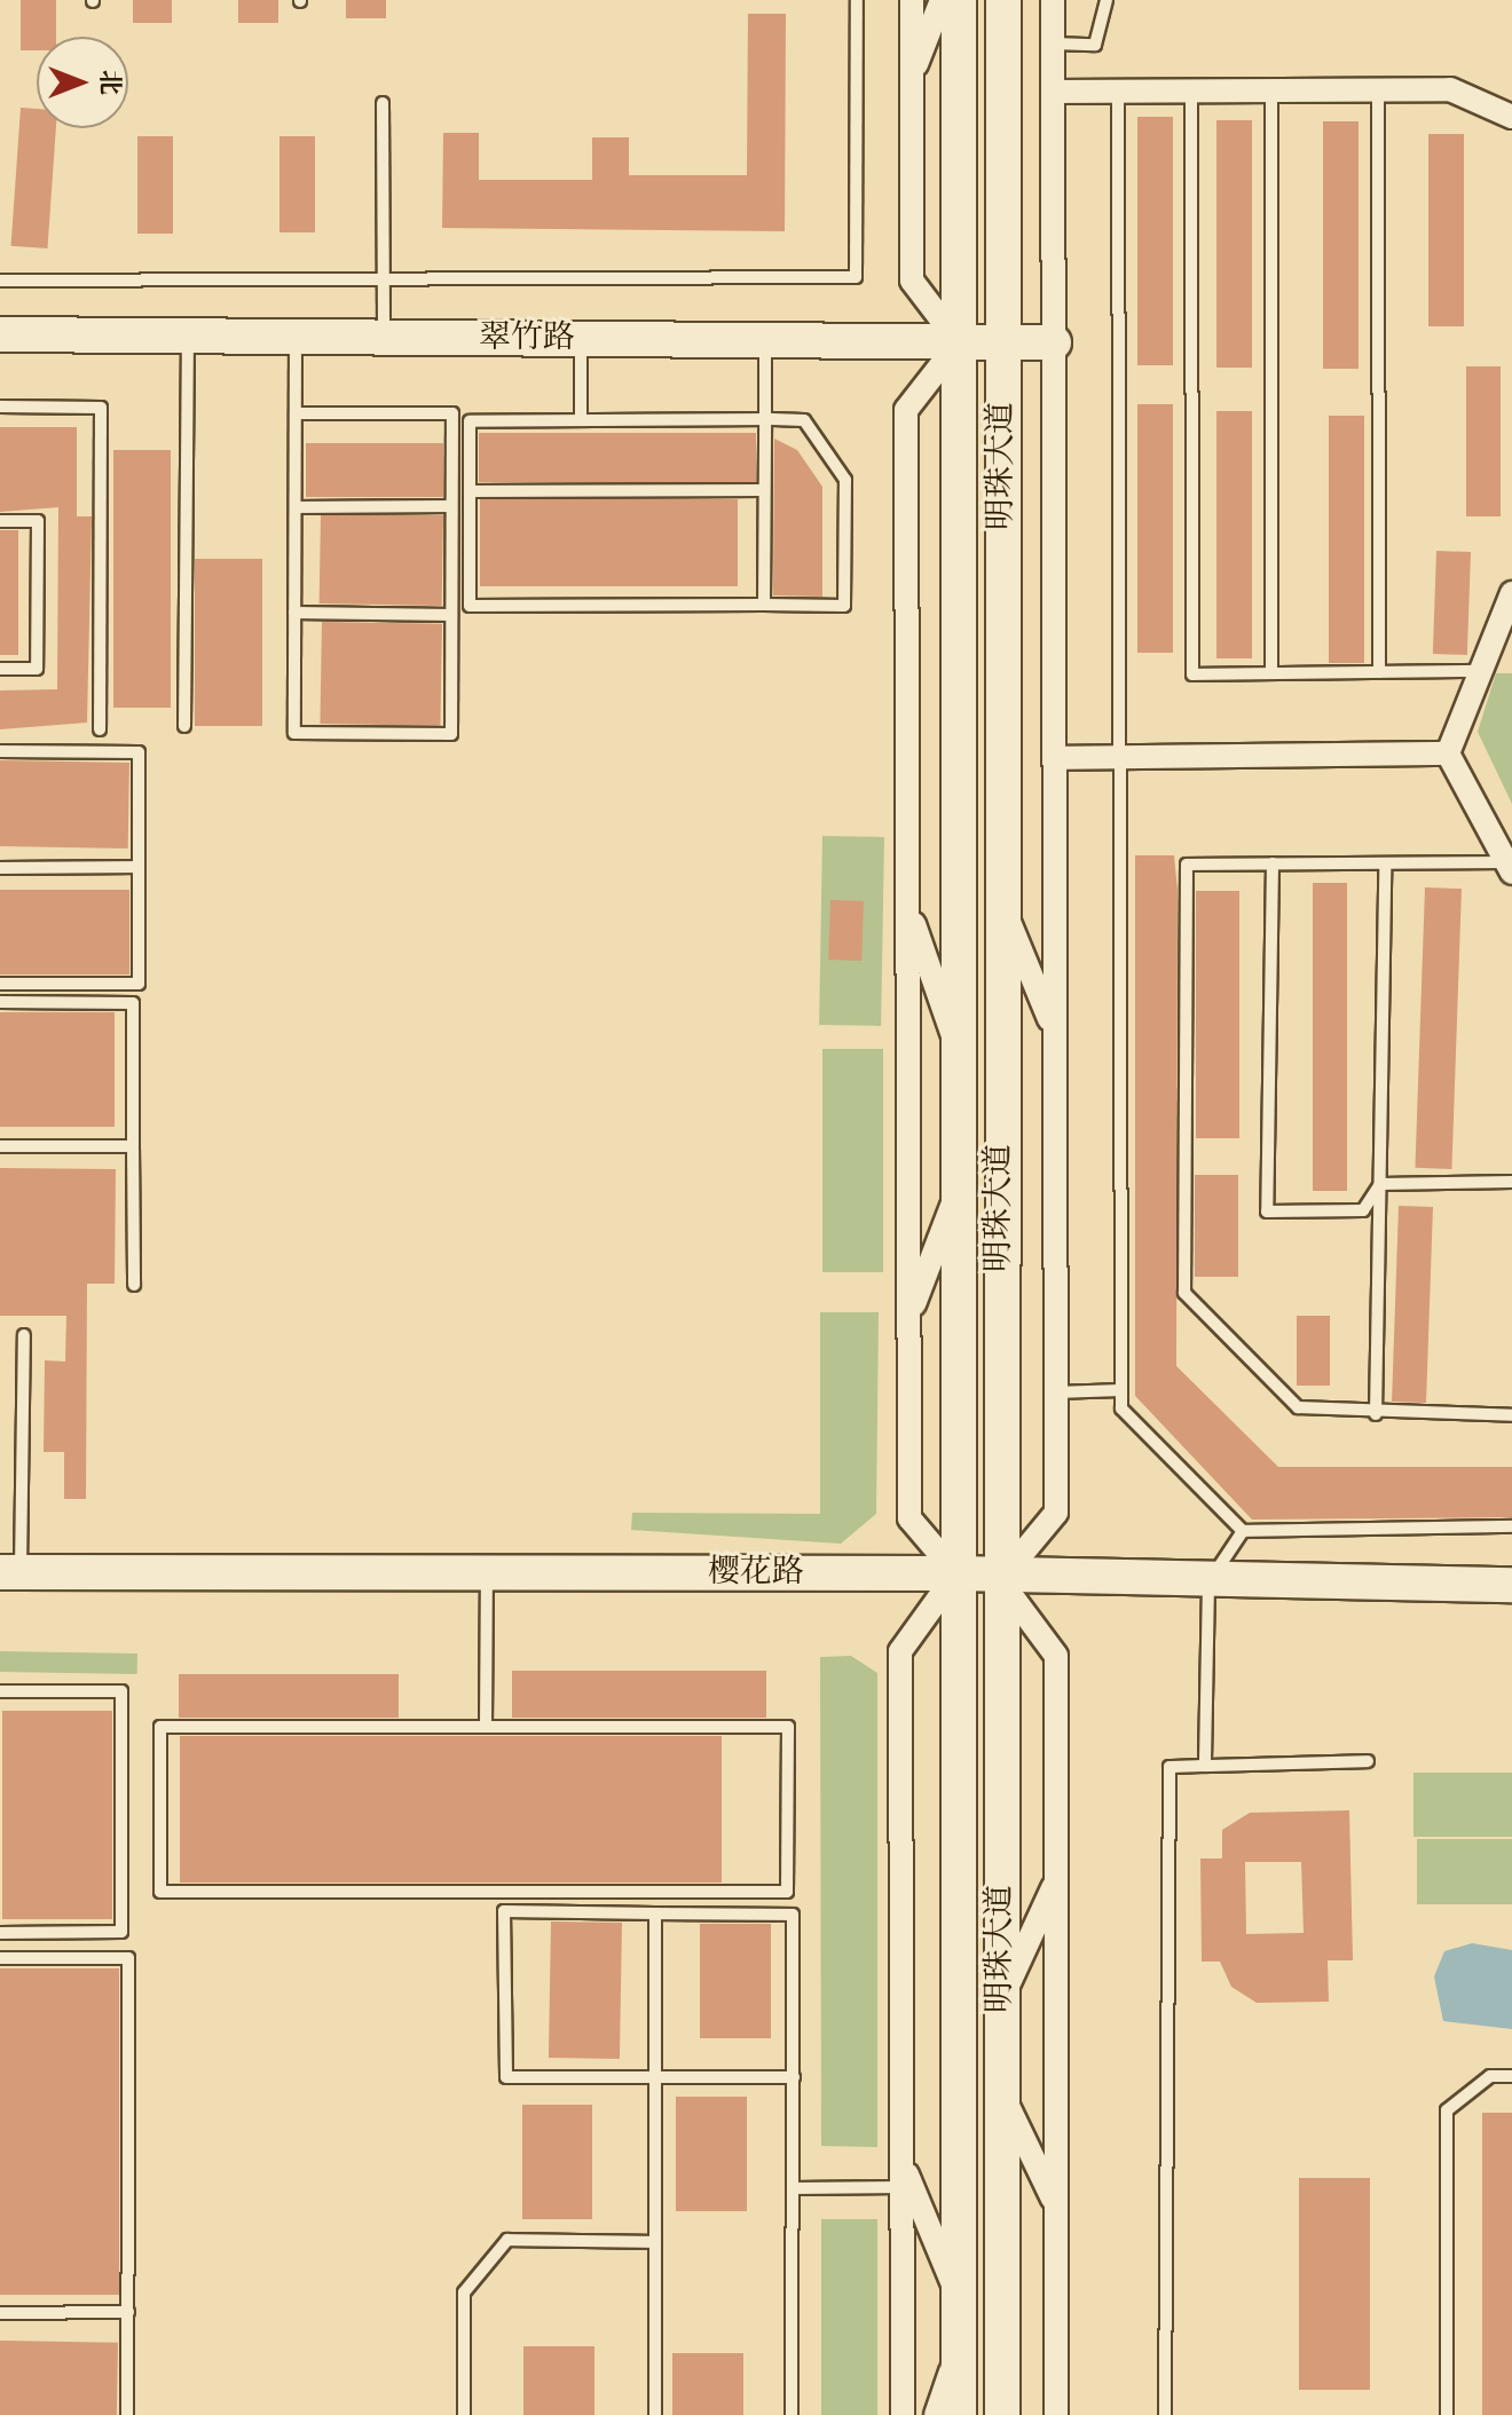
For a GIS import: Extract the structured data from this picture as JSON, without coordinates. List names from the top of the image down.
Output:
{
  "streets": {
    "main road": ["翠竹路", "明珠大道", "樱花路"]
  },
  "crossings": [
    ["翠竹路", "明珠大道"],
    ["明珠大道", "樱花路"]
  ],
  "north": "right"
}
